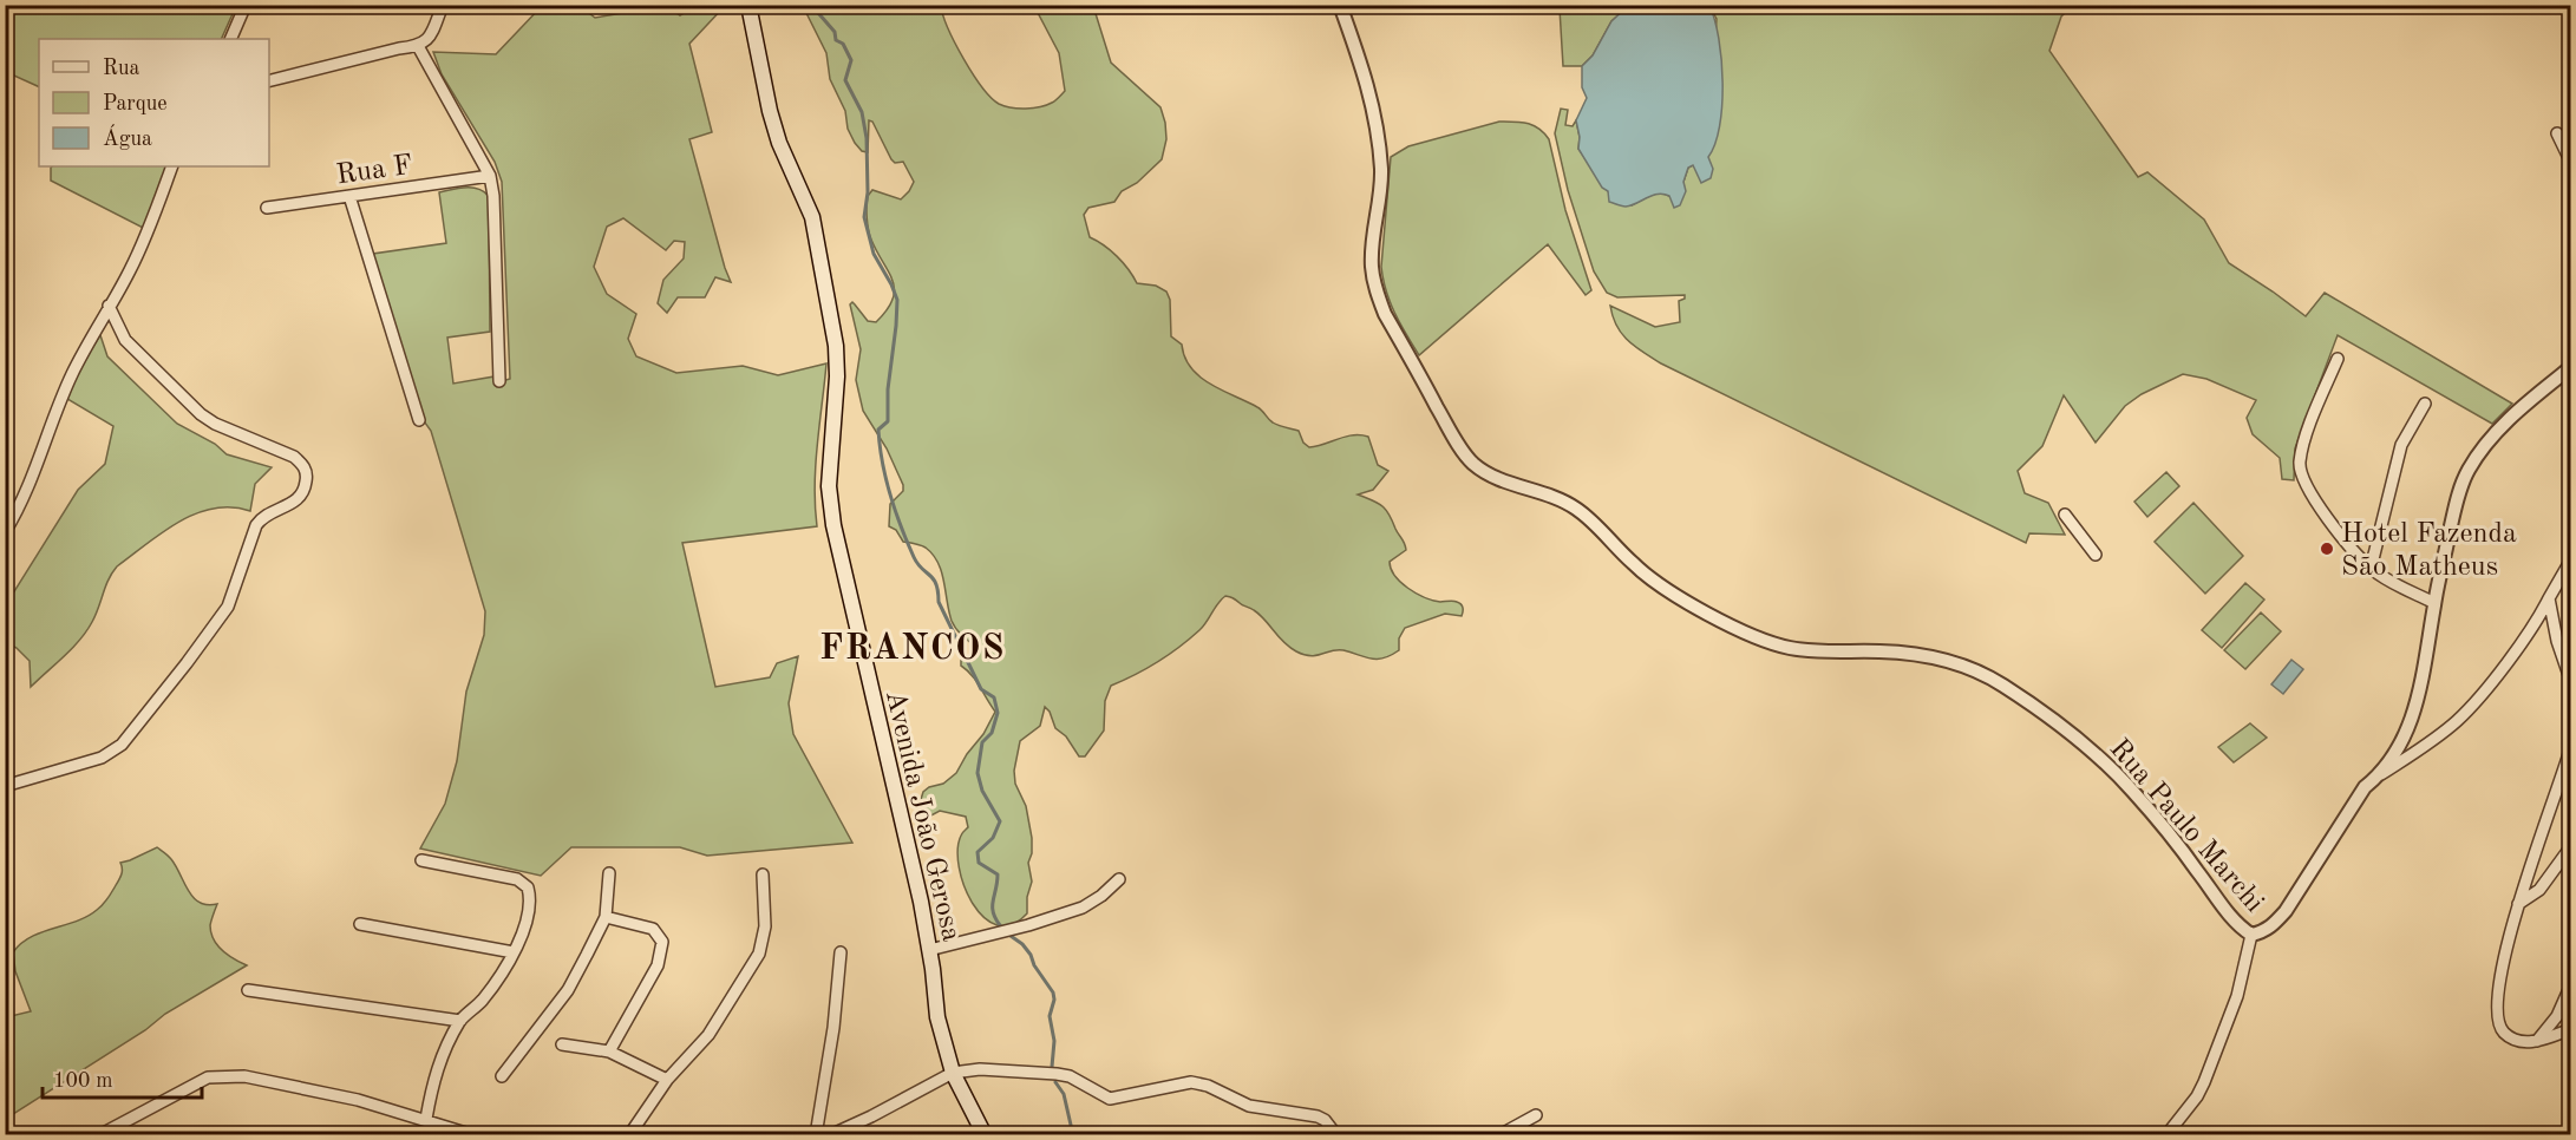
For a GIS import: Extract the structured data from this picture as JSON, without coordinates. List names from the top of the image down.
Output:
{
  "streets": {
    "main road": ["Avenida João Gerosa"],
    "street": ["Rua F", "Rua Paulo Marchi"]
  },
  "districts": ["FRANCOS"],
  "places": ["Hotel Fazenda São Matheus"],
  "legend": ["Rua", "Parque", "Água"],
  "scale_bar": "100 m"
}
